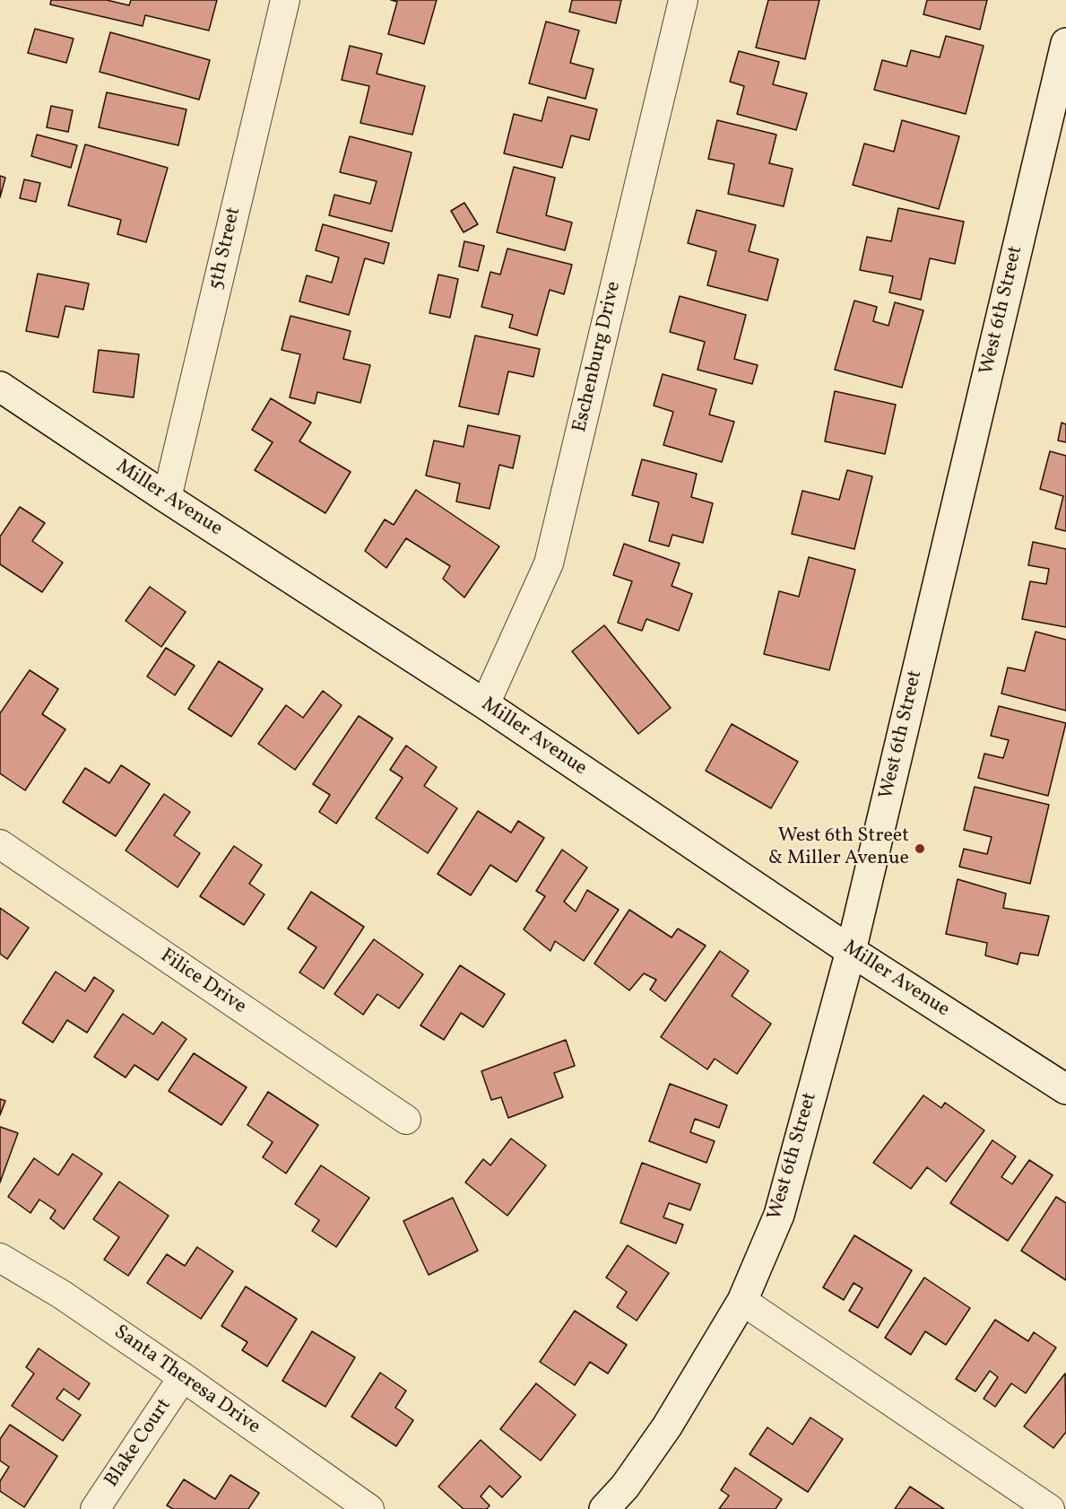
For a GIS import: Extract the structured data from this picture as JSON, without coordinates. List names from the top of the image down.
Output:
{
  "streets": {
    "street": [
      "5th Street",
      "West 6th Street",
      "Eschenburg Drive",
      "Miller Avenue",
      "Filice Drive",
      "Santa Theresa Drive",
      "Blake Court"
    ]
  },
  "crossings": [
    ["5th Street", "Miller Avenue"],
    ["West 6th Street", "Miller Avenue"],
    ["Eschenburg Drive", "Miller Avenue"],
    ["Santa Theresa Drive", "Blake Court"]
  ],
  "places": ["West 6th Street & Miller Avenue"]
}
